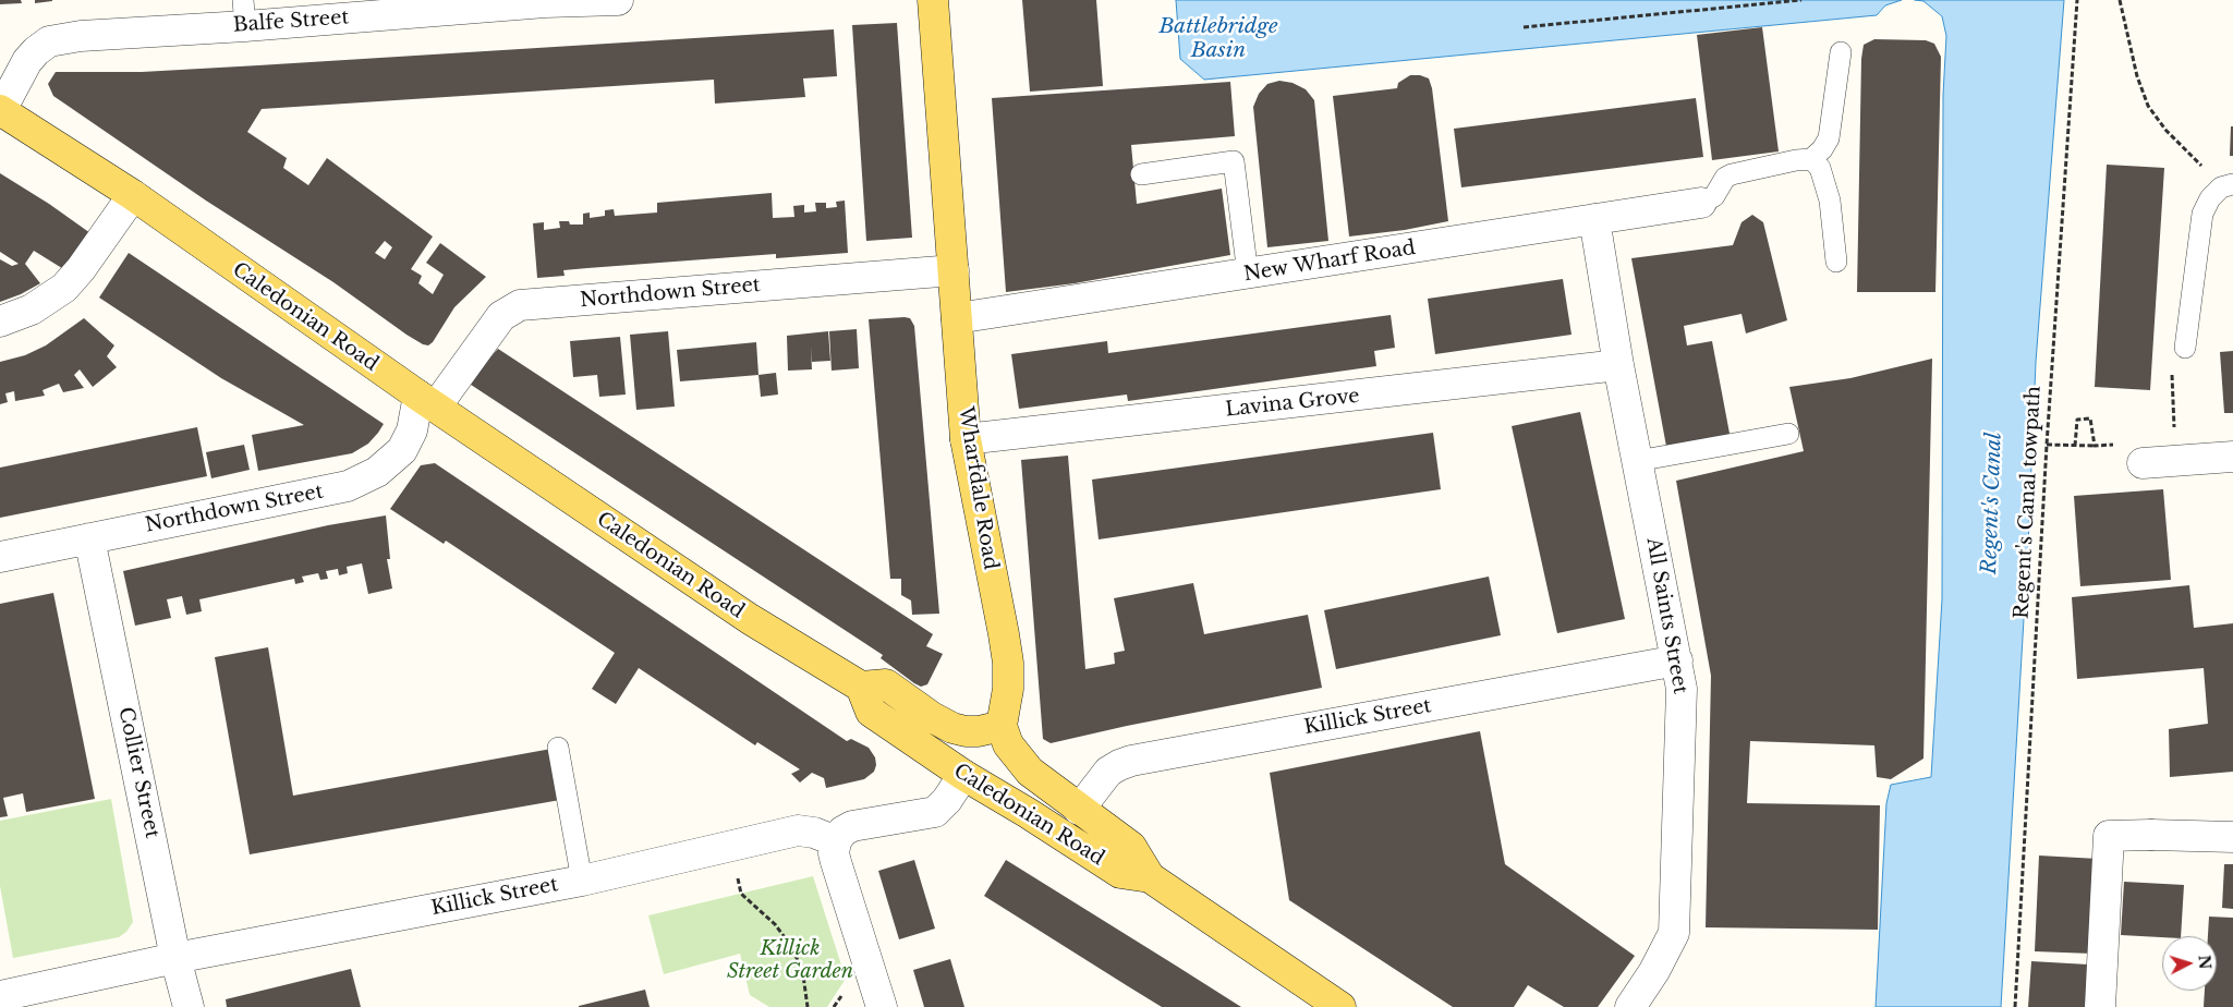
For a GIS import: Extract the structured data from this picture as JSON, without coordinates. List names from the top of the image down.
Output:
{
  "streets": {
    "main road": ["Caledonian Road", "Wharfdale Road"],
    "street": [
      "Balfe Street",
      "New Wharf Road",
      "Northdown Street",
      "Lavina Grove",
      "All Saints Street",
      "Killick Street",
      "Collier Street"
    ],
    "path": ["Regent's Canal towpath"]
  },
  "crossings": [
    ["Balfe Street", "Caledonian Road"],
    ["New Wharf Road", "Wharfdale Road"],
    ["New Wharf Road", "All Saints Street"],
    ["Northdown Street", "Caledonian Road"],
    ["Northdown Street", "Wharfdale Road"],
    ["Northdown Street", "Collier Street"],
    ["Lavina Grove", "Wharfdale Road"],
    ["Lavina Grove", "All Saints Street"],
    ["All Saints Street", "Killick Street"],
    ["Killick Street", "Collier Street"]
  ],
  "water": ["Battlebridge Basin", "Regent's Canal"],
  "parks": ["Killick Street Garden"],
  "north": "right"
}
